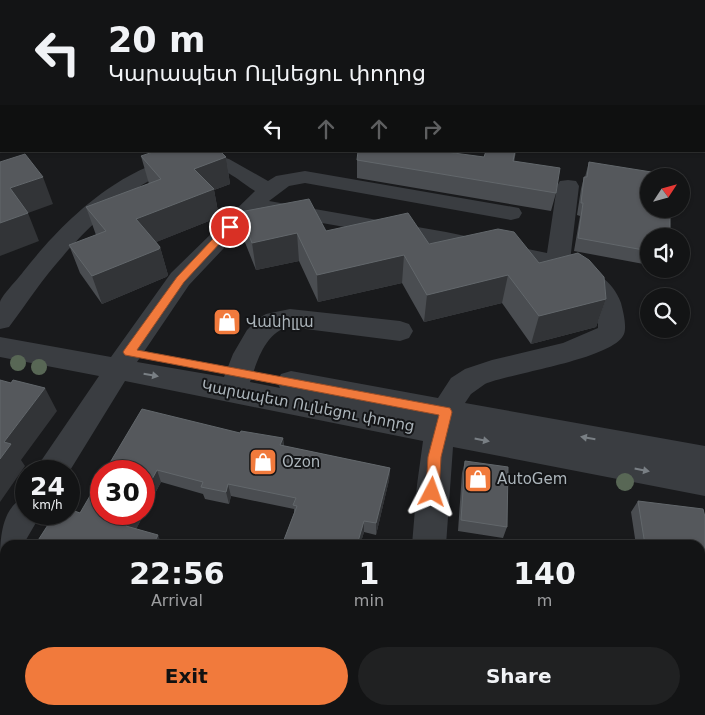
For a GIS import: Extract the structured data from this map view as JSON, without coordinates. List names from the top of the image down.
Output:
{
  "streets": {
    "street": ["Կարապետ Ուլնեցու փողոց"]
  },
  "places": {
    "shop": ["Վանիլլա", "Ozon", "AutoGem"]
  },
  "north": "top right",
  "page": {
    "turn": ["20 m", "Կարապետ Ուլնեցու փողոց"],
    "speed": "24 km/h",
    "limit": "30",
    "eta": [
      "22:56",
      "Arrival",
      "1",
      "min",
      "140",
      "m"
    ],
    "buttons": ["Exit", "Share"]
  }
}
